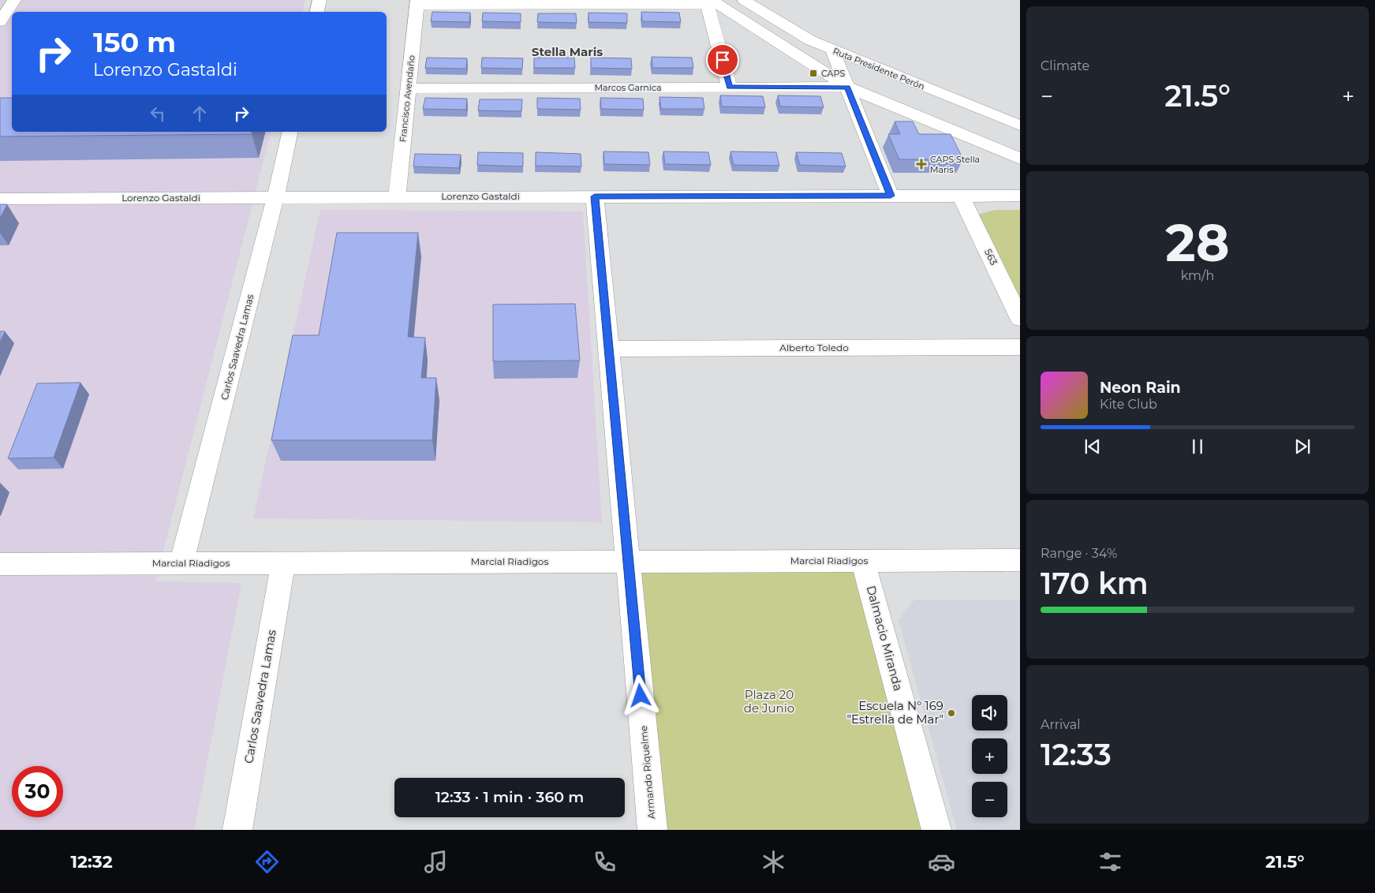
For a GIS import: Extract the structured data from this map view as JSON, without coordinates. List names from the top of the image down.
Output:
{
  "streets": {
    "street": [
      "Ruta Presidente Perón",
      "Marcos Garnica",
      "Francisco Avendaño",
      "Lorenzo Gastaldi",
      "563",
      "Carlos Saavedra Lamas",
      "Alberto Toledo",
      "Marcial Riadigos",
      "Dalmacio Miranda",
      "Armando Riquelme"
    ]
  },
  "crossings": [
    ["Marcos Garnica", "Francisco Avendaño"],
    ["Francisco Avendaño", "Lorenzo Gastaldi"],
    ["Lorenzo Gastaldi", "563"],
    ["Lorenzo Gastaldi", "Carlos Saavedra Lamas"],
    ["Lorenzo Gastaldi", "Armando Riquelme"],
    ["Carlos Saavedra Lamas", "Marcial Riadigos"],
    ["Alberto Toledo", "Armando Riquelme"],
    ["Marcial Riadigos", "Dalmacio Miranda"],
    ["Marcial Riadigos", "Armando Riquelme"]
  ],
  "districts": ["Stella Maris"],
  "parks": ["Plaza 20 de Junio"],
  "places": {
    "transit": ["CAPS"],
    "health": ["CAPS Stella Maris"],
    "other": ["Escuela N° 169 \"Estrella de Mar\""]
  },
  "page": {
    "tile": [
      "Climate",
      ["28", "km/h"],
      ["Range · 34%", "170 km"],
      ["Arrival", "12:33"]
    ],
    "turn": ["150 m", "Lorenzo Gastaldi"],
    "heat": ["−", "21.5°", "+"],
    "song": ["Neon Rain", "Kite Club"],
    "map_buttons": ["+", "−"],
    "limit": "30",
    "trip": "12:33 · 1 min · 360 m",
    "tabs": ["12:32", "21.5°"]
  }
}
